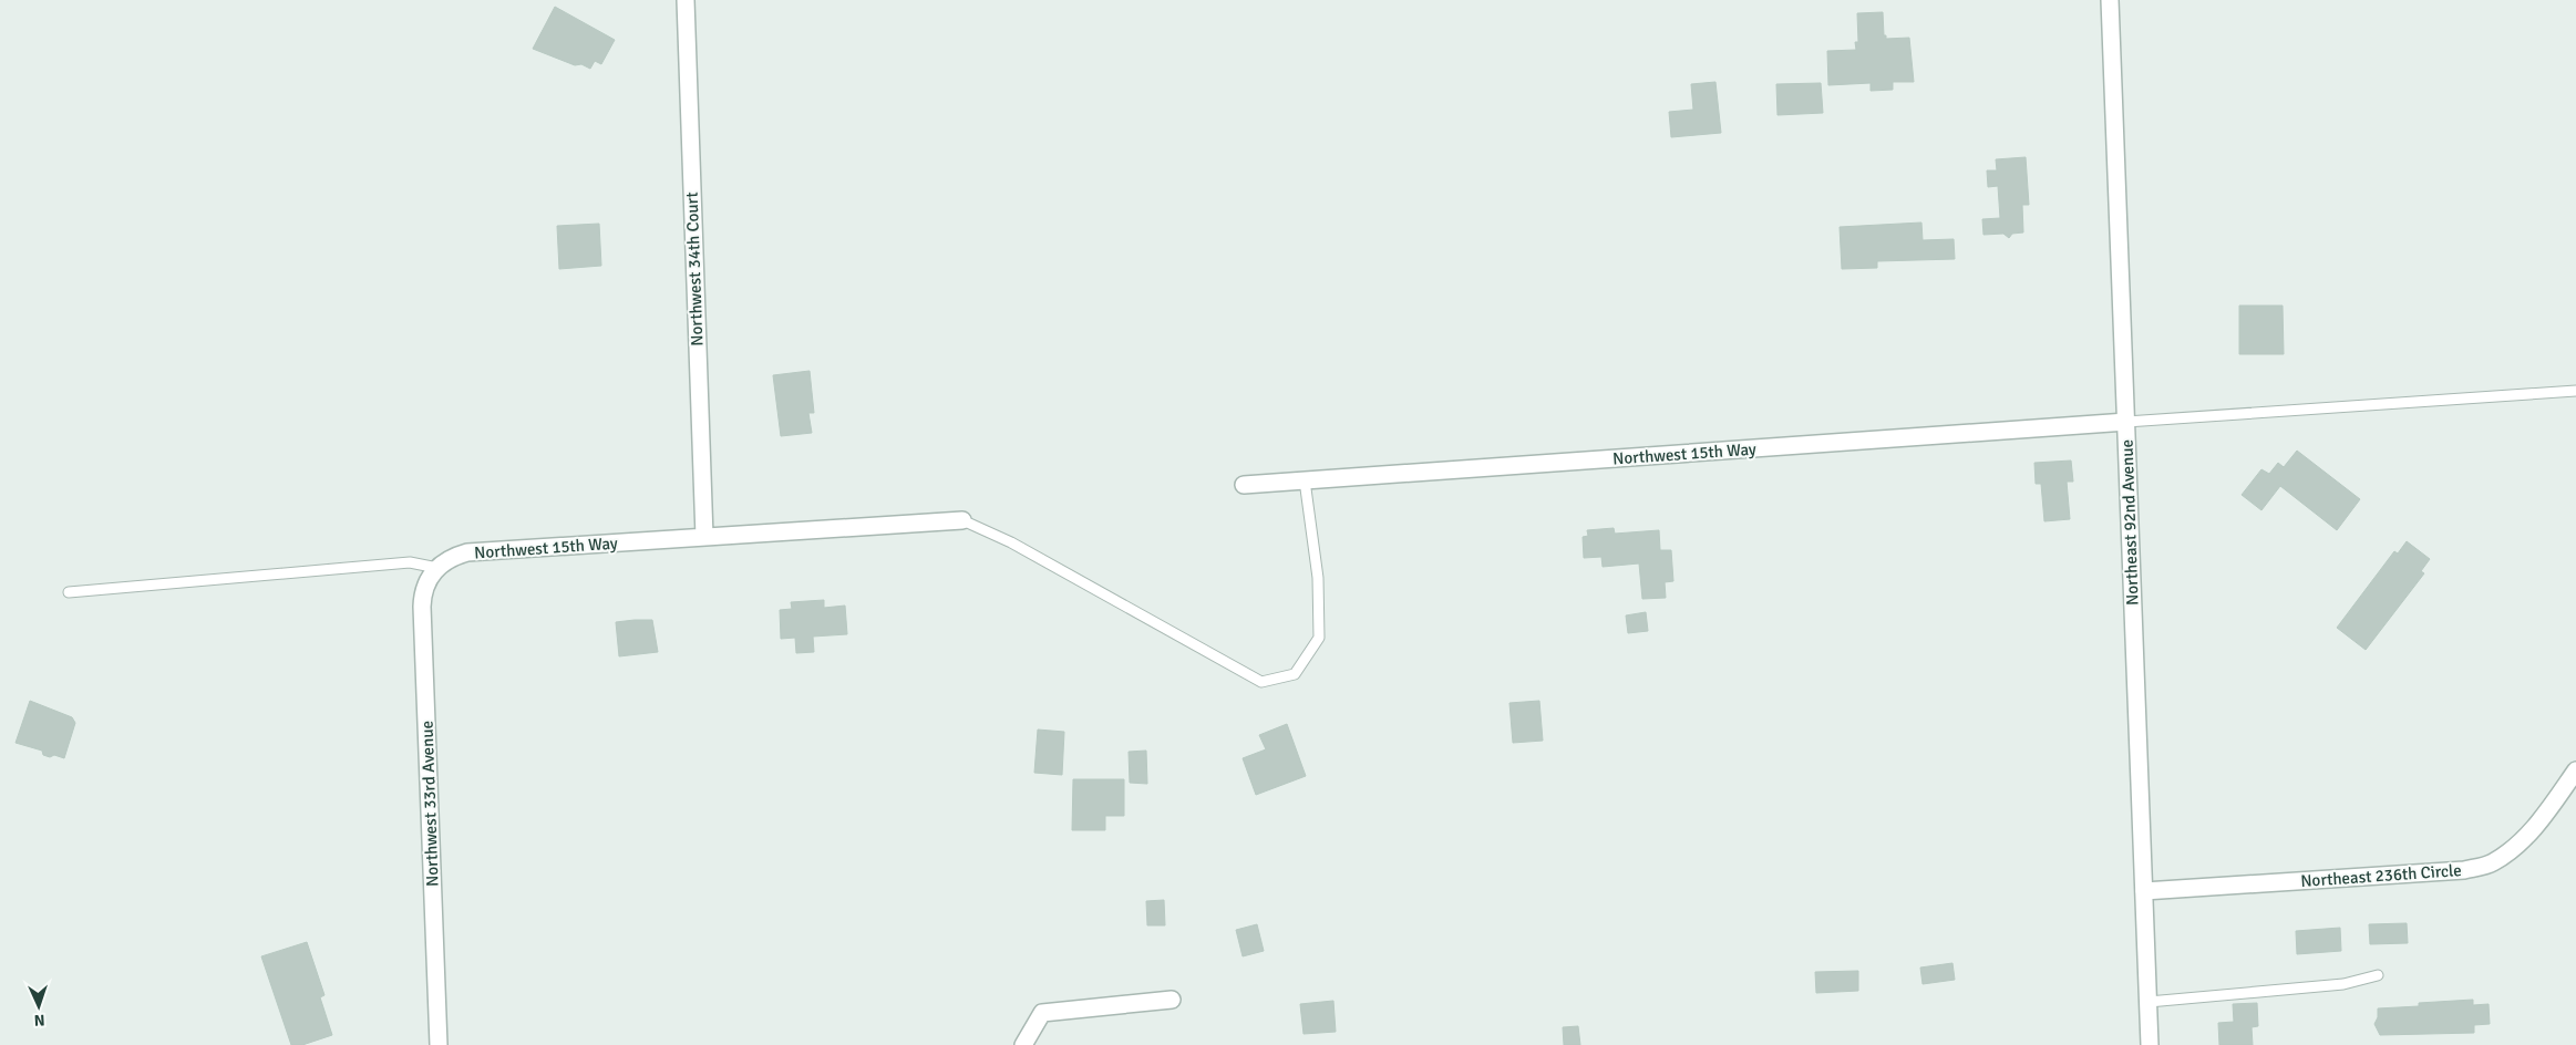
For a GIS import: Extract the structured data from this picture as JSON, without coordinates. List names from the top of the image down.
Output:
{
  "streets": {
    "street": [
      "Northwest 34th Court",
      "Northwest 15th Way",
      "Northeast 92nd Avenue",
      "Northwest 33rd Avenue",
      "Northeast 236th Circle"
    ]
  },
  "crossings": [
    ["Northwest 34th Court", "Northwest 15th Way"],
    ["Northwest 15th Way", "Northeast 92nd Avenue"],
    ["Northwest 15th Way", "Northwest 33rd Avenue"],
    ["Northeast 92nd Avenue", "Northeast 236th Circle"]
  ],
  "north": "bottom"
}
